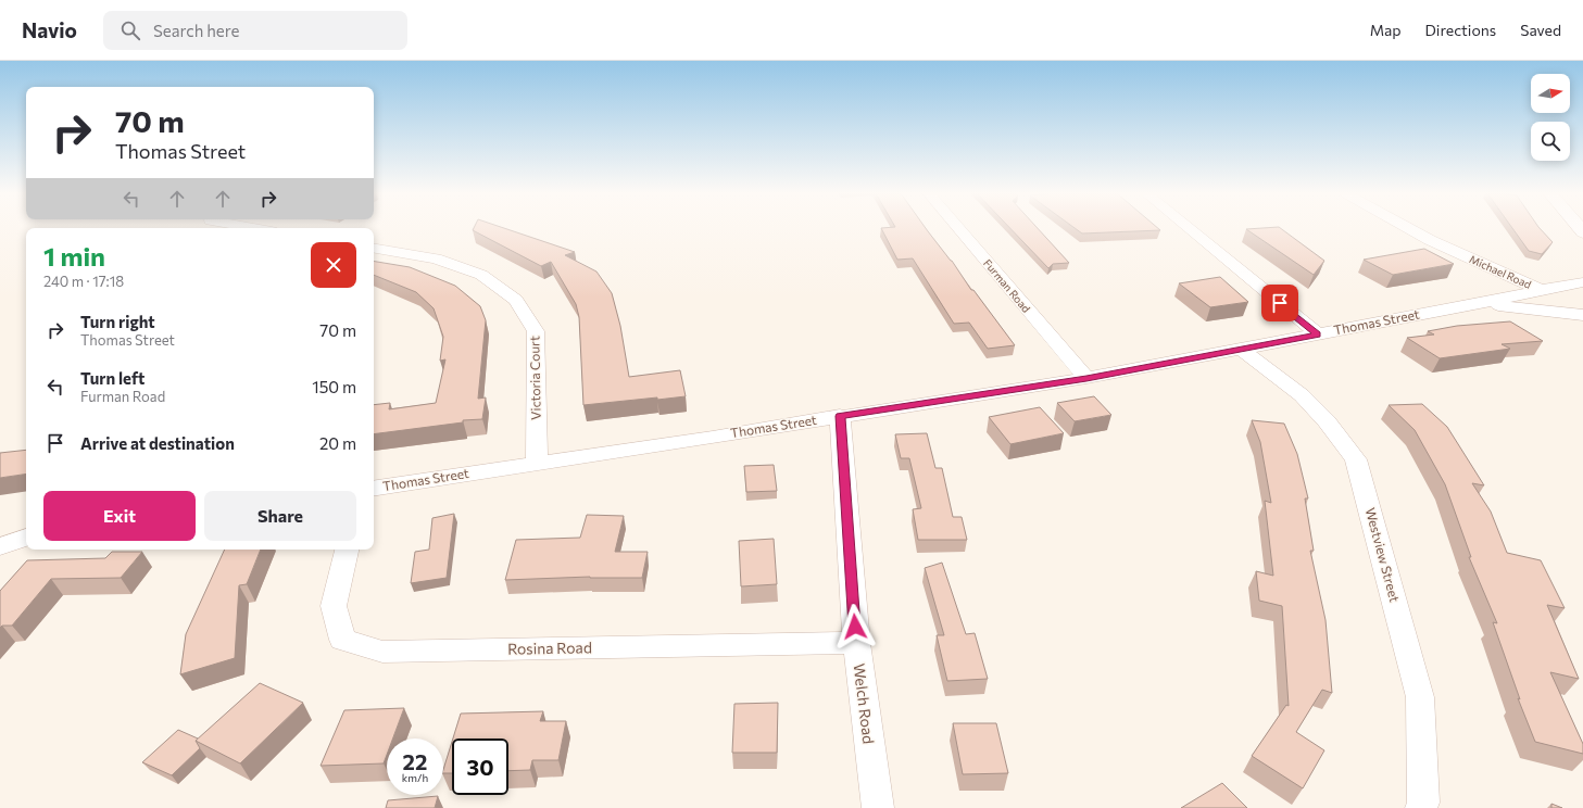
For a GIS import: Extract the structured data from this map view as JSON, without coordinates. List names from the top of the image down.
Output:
{
  "streets": {
    "street": [
      "Michael Road",
      "Furman Road",
      "Thomas Street",
      "Victoria Court",
      "Westview Street",
      "Rosina Road",
      "Welch Road"
    ]
  },
  "crossings": [
    ["Michael Road", "Thomas Street"],
    ["Furman Road", "Thomas Street"],
    ["Thomas Street", "Victoria Court"],
    ["Thomas Street", "Westview Street"],
    ["Thomas Street", "Welch Road"],
    ["Rosina Road", "Welch Road"]
  ],
  "north": "right",
  "page": {
    "header": "Navio",
    "search": "Search here",
    "nav": ["Map", "Directions", "Saved"],
    "turn": ["70 m", "Thomas Street"],
    "heading": ["1 min", "240 m · 17:18"],
    "list": [
      {
        "name": "Turn right",
        "note": "Thomas Street",
        "value": "70 m"
      },
      {
        "name": "Turn left",
        "note": "Furman Road",
        "value": "150 m"
      },
      {
        "name": "Arrive at destination",
        "value": "20 m"
      }
    ],
    "buttons": ["Exit", "Share"],
    "speed": "22 km/h",
    "limit": "30"
  }
}
